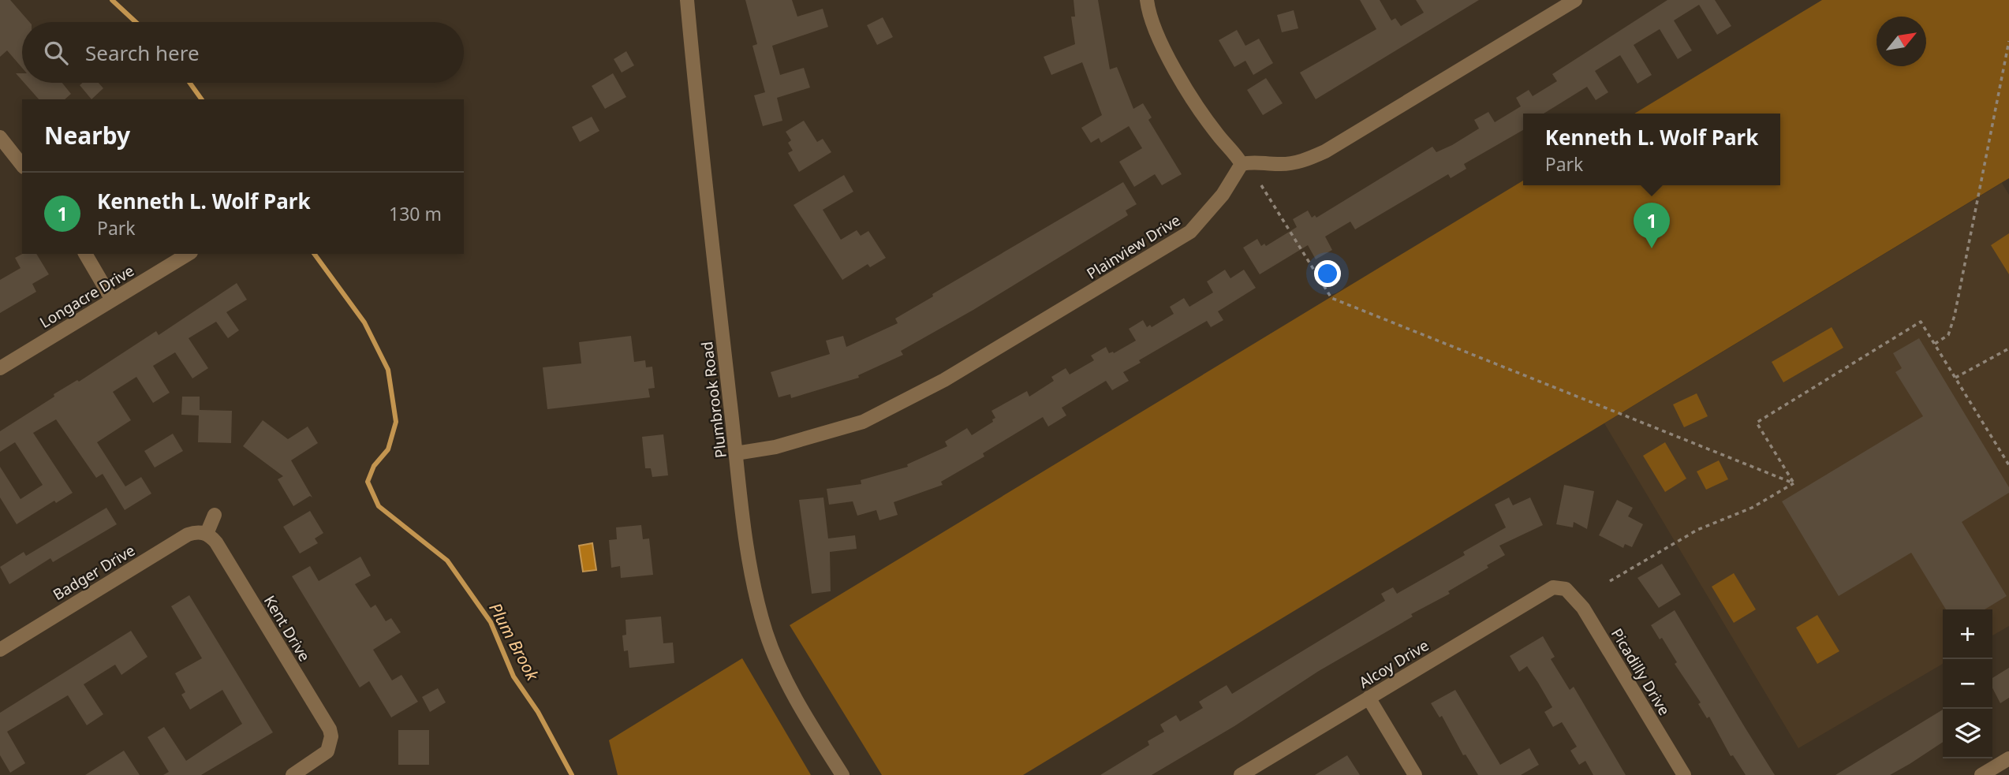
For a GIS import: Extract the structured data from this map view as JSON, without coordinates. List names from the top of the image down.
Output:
{
  "streets": {
    "street": [
      "Plainview Drive",
      "Longacre Drive",
      "Plumbrook Road",
      "Badger Drive",
      "Kent Drive",
      "Alcoy Drive",
      "Picadilly Drive"
    ]
  },
  "crossings": [
    ["Plainview Drive", "Plumbrook Road"],
    ["Badger Drive", "Kent Drive"],
    ["Alcoy Drive", "Picadilly Drive"]
  ],
  "water": ["Plum Brook"],
  "north": "top right",
  "page": {
    "search": "Search here",
    "heading": "Nearby",
    "popup": ["Kenneth L. Wolf Park", "Park"],
    "list": [
      {
        "mark": "1",
        "name": "Kenneth L. Wolf Park",
        "note": "Park",
        "value": "130 m"
      }
    ],
    "pins": "1",
    "map_buttons": ["+", "−"]
  }
}
